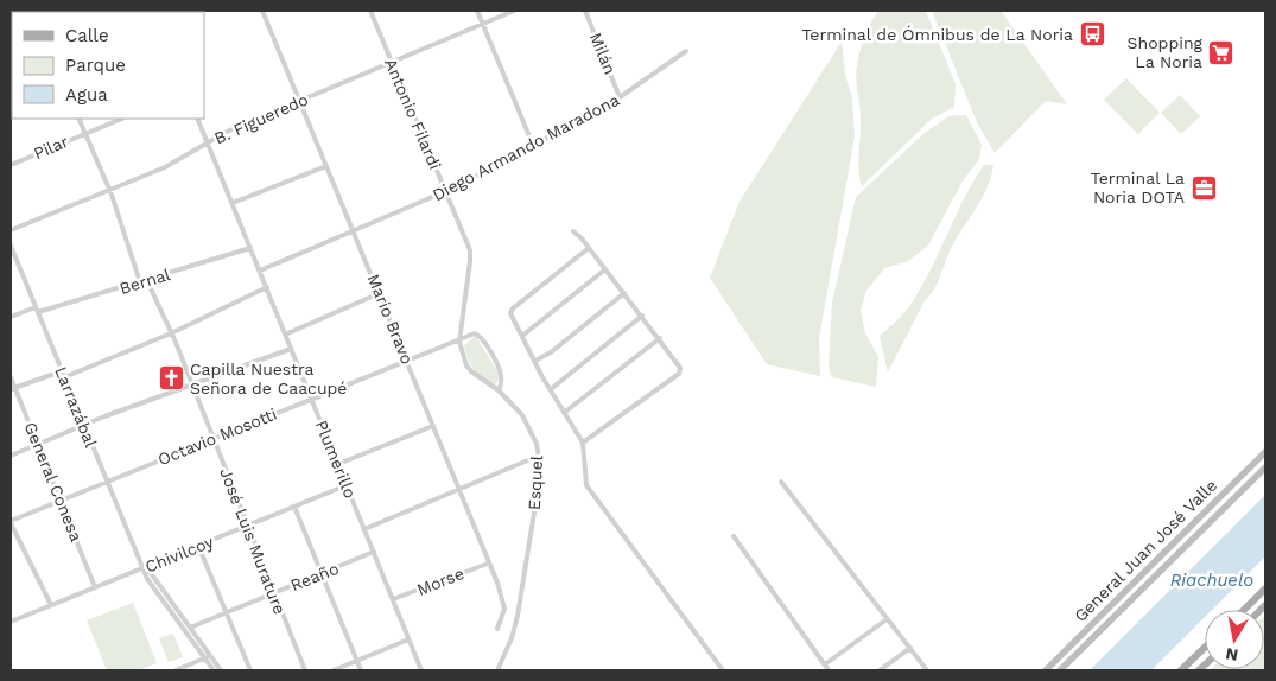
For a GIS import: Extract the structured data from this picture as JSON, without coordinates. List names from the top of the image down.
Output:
{
  "streets": {
    "main road": ["General Juan José Valle"],
    "street": [
      "Milán",
      "Antonio Filardi",
      "B. Figueredo",
      "Pilar",
      "Diego Armando Maradona",
      "Bernal",
      "Mario Bravo",
      "Larrazábal",
      "Octavio Mosotti",
      "Plumerillo",
      "General Conesa",
      "Esquel",
      "José Luis Murature",
      "Chivilcoy",
      "Reaño",
      "Morse"
    ]
  },
  "crossings": [
    ["Milán", "Diego Armando Maradona"],
    ["Antonio Filardi", "B. Figueredo"],
    ["Antonio Filardi", "Diego Armando Maradona"],
    ["Antonio Filardi", "Esquel"],
    ["B. Figueredo", "Mario Bravo"],
    ["B. Figueredo", "Plumerillo"],
    ["Diego Armando Maradona", "Mario Bravo"],
    ["Diego Armando Maradona", "Plumerillo"],
    ["Bernal", "Larrazábal"],
    ["Bernal", "Plumerillo"],
    ["Bernal", "José Luis Murature"],
    ["Mario Bravo", "Octavio Mosotti"],
    ["Mario Bravo", "Morse"],
    ["Larrazábal", "Octavio Mosotti"],
    ["Larrazábal", "Chivilcoy"],
    ["Larrazábal", "Reaño"],
    ["Octavio Mosotti", "Plumerillo"],
    ["Octavio Mosotti", "General Conesa"],
    ["Octavio Mosotti", "Esquel"],
    ["Octavio Mosotti", "José Luis Murature"],
    ["Plumerillo", "Chivilcoy"],
    ["Plumerillo", "Reaño"],
    ["Plumerillo", "Morse"],
    ["General Conesa", "Chivilcoy"],
    ["José Luis Murature", "Chivilcoy"],
    ["José Luis Murature", "Reaño"]
  ],
  "water": ["Riachuelo"],
  "places": {
    "bus stop": ["Terminal de Ómnibus de La Noria"],
    "supermarket": ["Shopping La Noria"],
    "office": ["Terminal La Noria DOTA"],
    "church": ["Capilla Nuestra Señora de Caacupé"]
  },
  "legend": ["Calle", "Parque", "Agua"],
  "north": "bottom"
}
